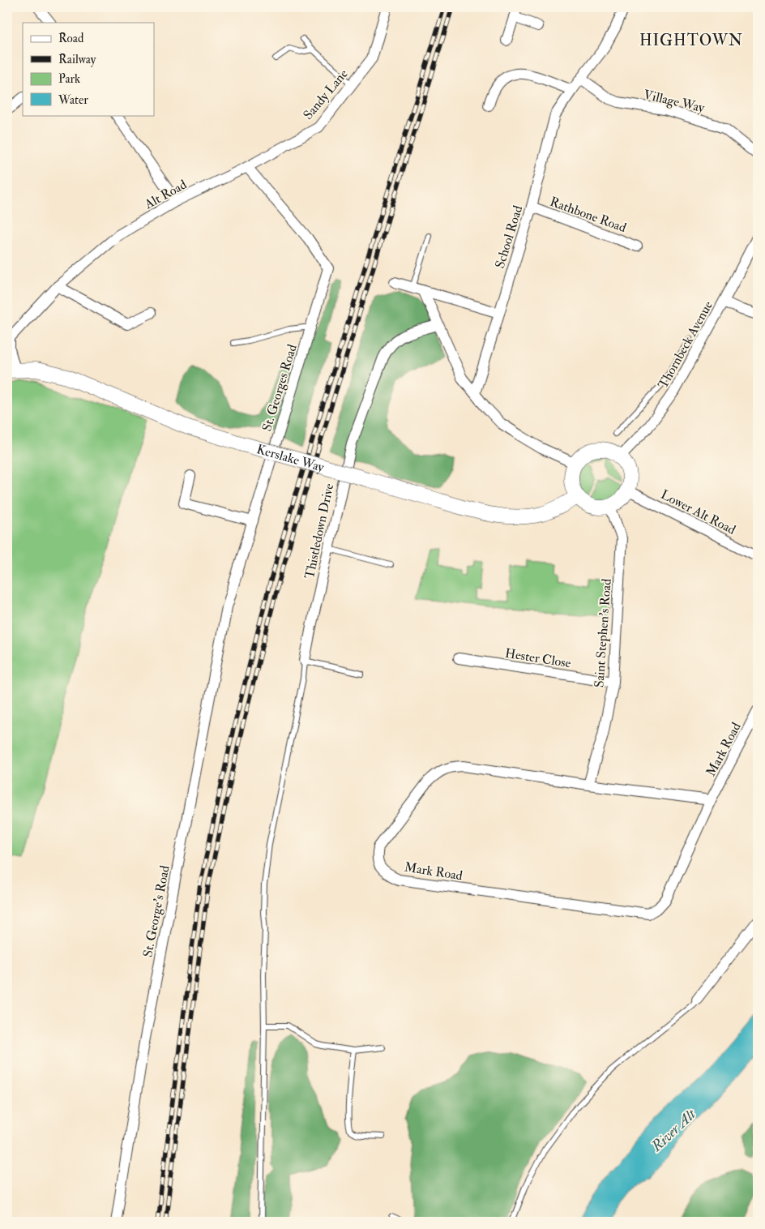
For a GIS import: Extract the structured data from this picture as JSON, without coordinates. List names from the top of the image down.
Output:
{
  "streets": {
    "street": [
      "Sandy Lane",
      "Village Way",
      "Alt Road",
      "Rathbone Road",
      "School Road",
      "Thornbeck Avenue",
      "St. Georges Road",
      "Kerslake Way",
      "Lower Alt Road",
      "Thistledown Drive",
      "Saint Stephen's Road",
      "Hester Close",
      "Mark Road",
      "St. George's Road"
    ]
  },
  "crossings": [
    ["Sandy Lane", "Alt Road"],
    ["Sandy Lane", "St. Georges Road"],
    ["Village Way", "School Road"],
    ["Alt Road", "St. Georges Road"],
    ["Rathbone Road", "School Road"],
    ["Thornbeck Avenue", "Kerslake Way"],
    ["Thornbeck Avenue", "Lower Alt Road"],
    ["Thornbeck Avenue", "Saint Stephen's Road"],
    ["St. Georges Road", "St. George's Road"],
    ["Kerslake Way", "Lower Alt Road"],
    ["Kerslake Way", "Saint Stephen's Road"],
    ["Lower Alt Road", "Saint Stephen's Road"],
    ["Saint Stephen's Road", "Hester Close"],
    ["Saint Stephen's Road", "Mark Road"]
  ],
  "districts": ["HIGHTOWN"],
  "water": ["River Alt"],
  "legend": [
    "Road",
    "Railway",
    "Park",
    "Water"
  ]
}
